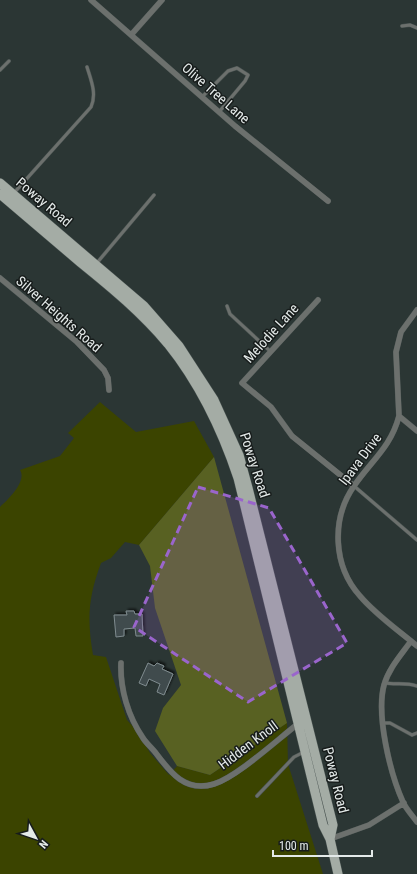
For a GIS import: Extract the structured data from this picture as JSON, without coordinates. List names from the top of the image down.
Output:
{
  "streets": {
    "main road": ["Poway Road"],
    "street": [
      "Olive Tree Lane",
      "Silver Heights Road",
      "Melodie Lane",
      "Ipava Drive",
      "Hidden Knoll"
    ]
  },
  "crossings": [
    ["Poway Road", "Hidden Knoll"],
    ["Melodie Lane", "Ipava Drive"]
  ],
  "scale_bar": "100 m",
  "north": "bottom right"
}
